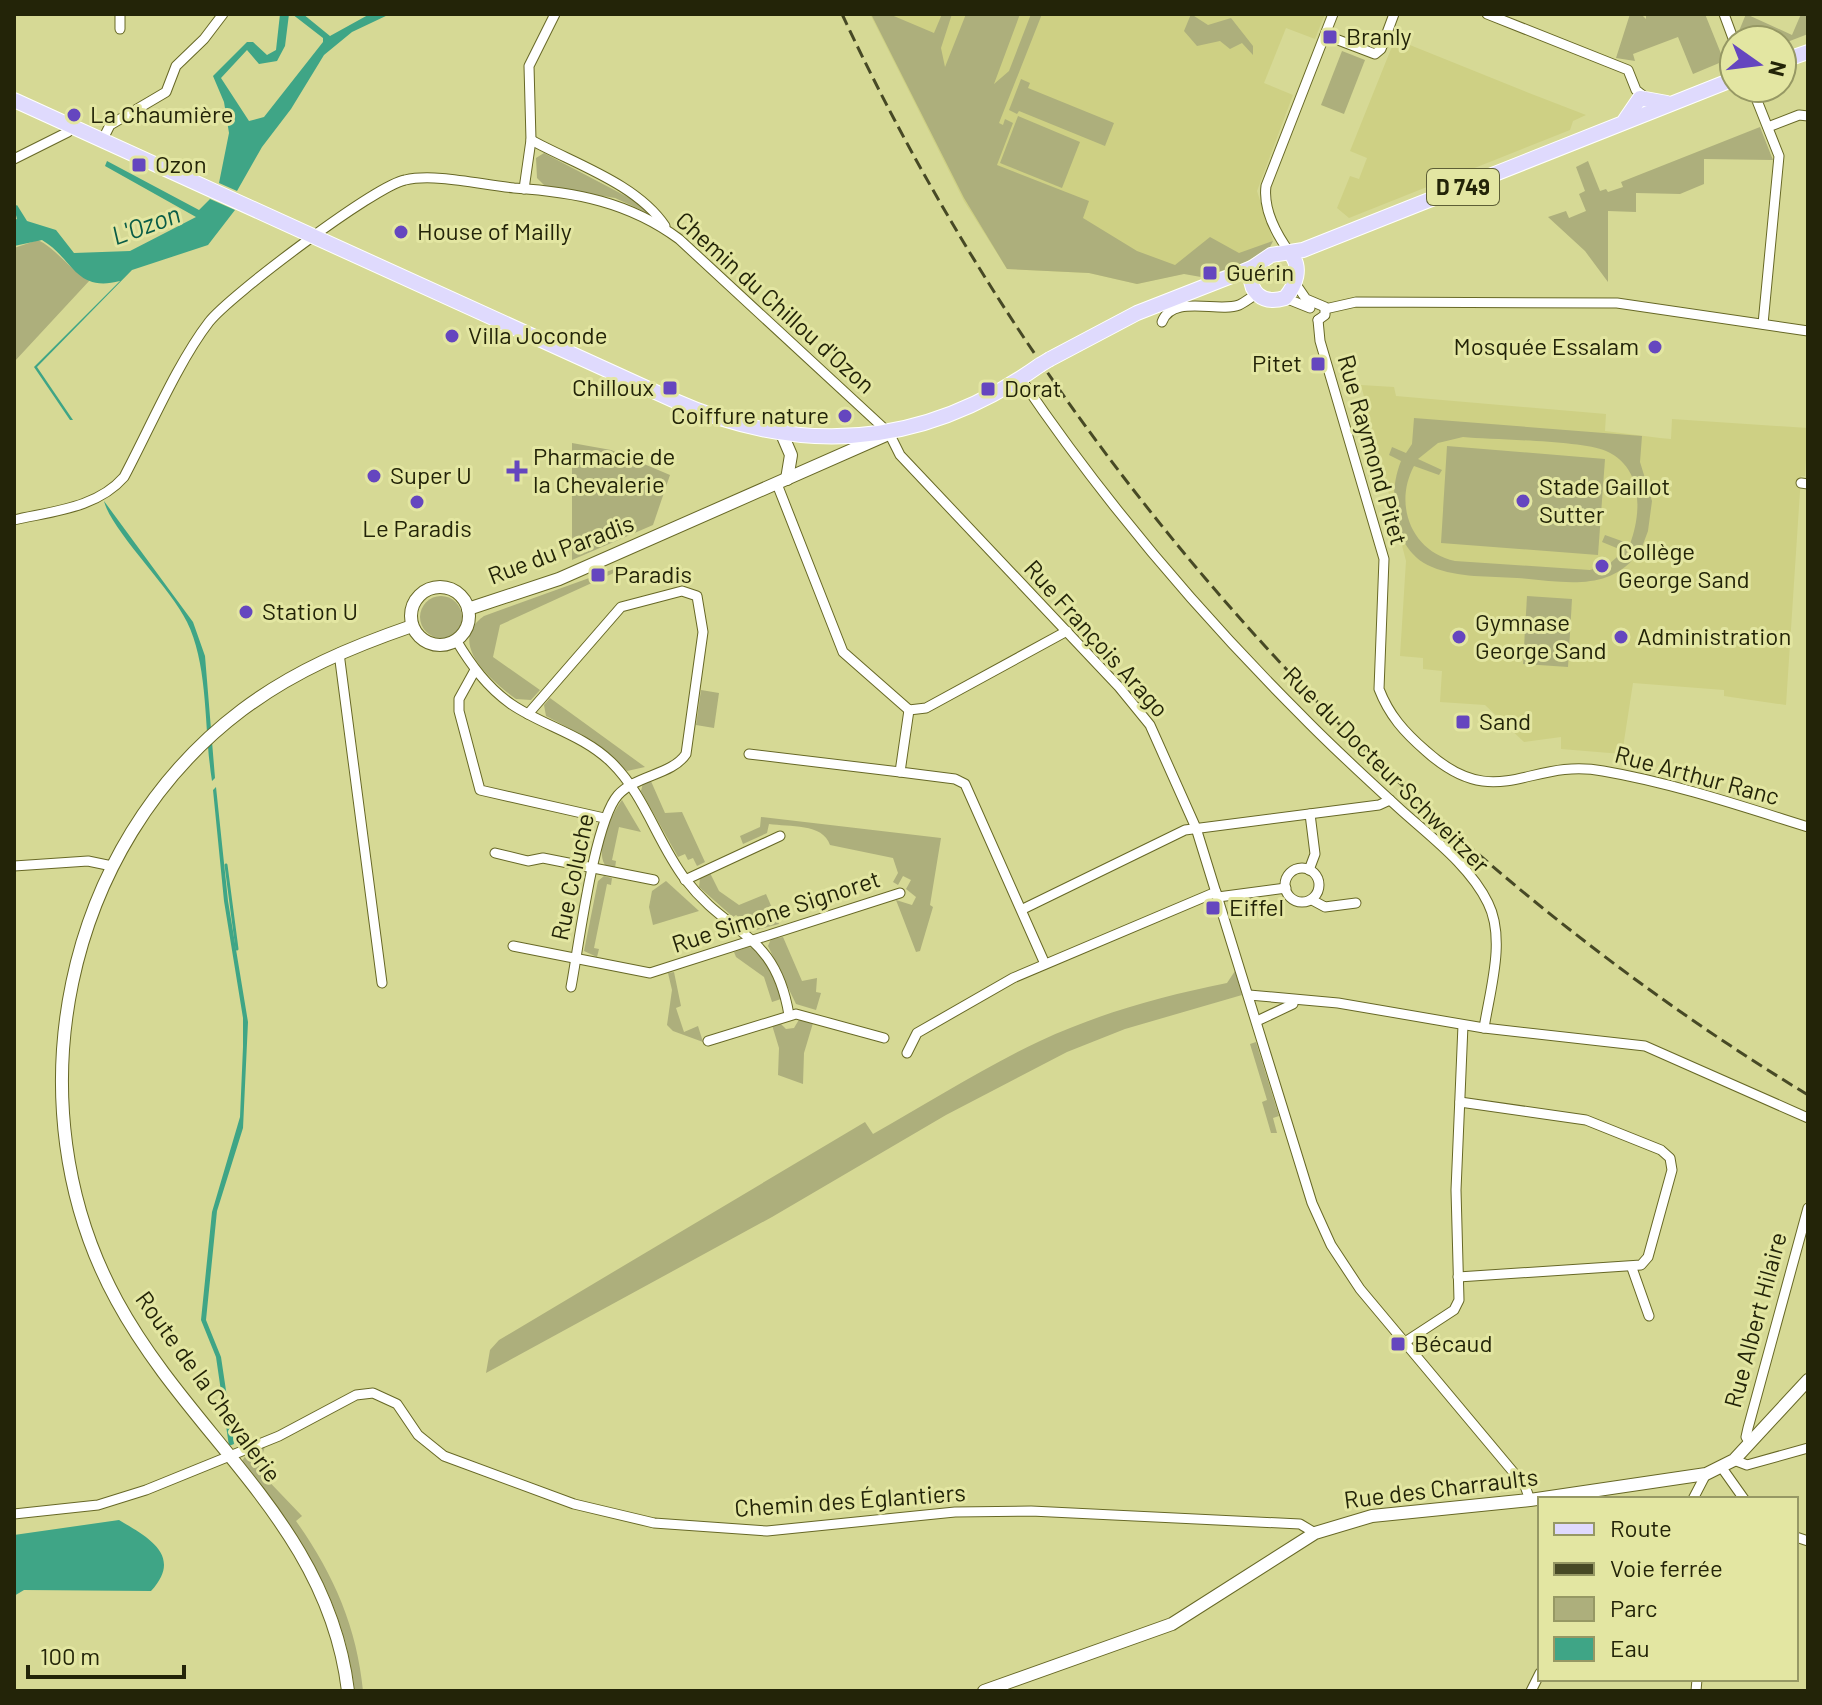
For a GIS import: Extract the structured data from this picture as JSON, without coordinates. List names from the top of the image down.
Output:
{
  "streets": {
    "main road": ["D 749"],
    "street": [
      "Chemin du Chillou d'Ozon",
      "Rue Raymond Pitet",
      "Rue du Paradis",
      "Rue François Arago",
      "Rue du Docteur Schweitzer",
      "Rue Arthur Ranc",
      "Rue Coluche",
      "Rue Simone Signoret",
      "Rue Albert Hilaire",
      "Route de la Chevalerie",
      "Rue des Charraults",
      "Chemin des Églantiers"
    ]
  },
  "crossings": [
    ["Chemin du Chillou d'Ozon", "Rue du Paradis"],
    ["Chemin du Chillou d'Ozon", "Rue François Arago"],
    ["Rue Raymond Pitet", "Rue Arthur Ranc"],
    ["Rue du Paradis", "Rue François Arago"],
    ["Rue François Arago", "Rue des Charraults"],
    ["Rue Coluche", "Rue Simone Signoret"],
    ["Rue Albert Hilaire", "Rue des Charraults"],
    ["Route de la Chevalerie", "Chemin des Églantiers"],
    ["Rue des Charraults", "Chemin des Églantiers"]
  ],
  "water": ["L'Ozon"],
  "places": {
    "transit": [
      "Branly",
      "Ozon",
      "Guérin",
      "Pitet",
      "Chilloux",
      "Dorat",
      "Paradis",
      "Sand",
      "Eiffel",
      "Bécaud"
    ],
    "other": [
      "La Chaumière",
      "House of Mailly",
      "Villa Joconde",
      "Mosquée Essalam",
      "Coiffure nature",
      "Super U",
      "Stade Gaillot Sutter",
      "Le Paradis",
      "Collège George Sand",
      "Station U",
      "Gymnase George Sand",
      "Administration"
    ],
    "health": ["Pharmacie de la Chevalerie"]
  },
  "legend": [
    "Route",
    "Voie ferrée",
    "Parc",
    "Eau"
  ],
  "scale_bar": "100 m",
  "north": "right"
}
